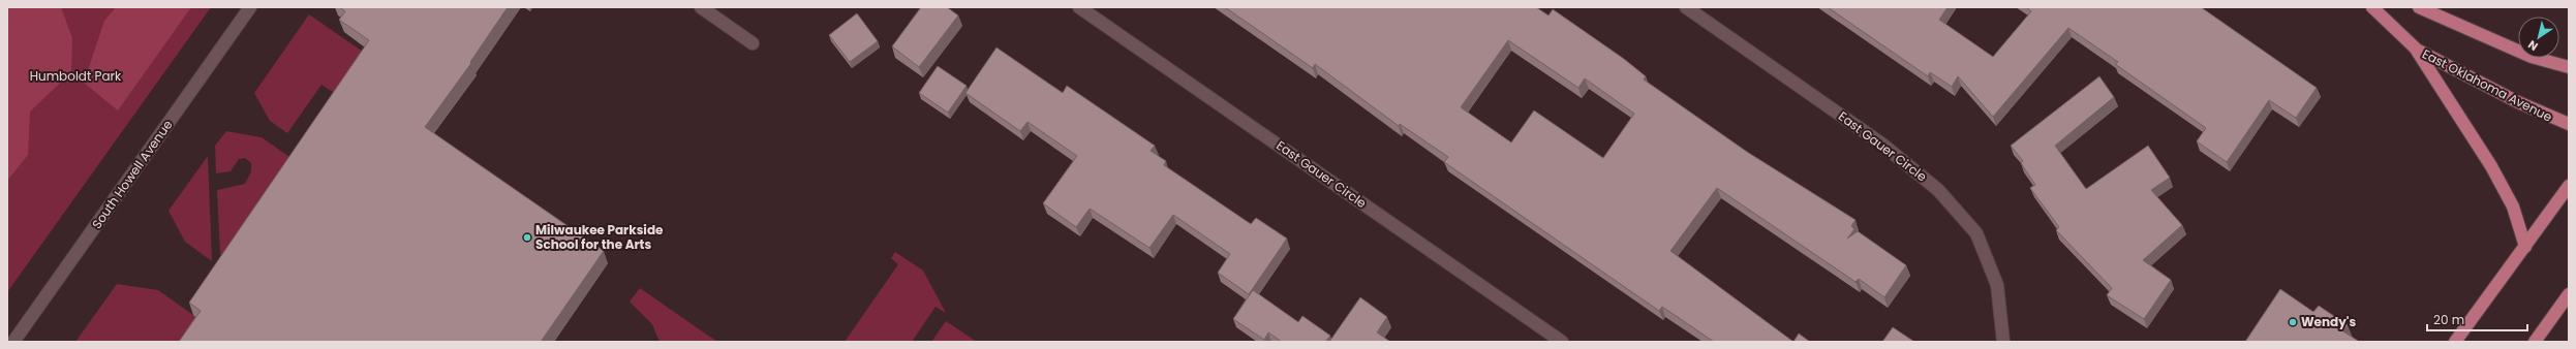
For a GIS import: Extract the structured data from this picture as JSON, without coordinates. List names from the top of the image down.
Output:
{
  "streets": {
    "main road": ["East Oklahoma Avenue"],
    "street": ["East Gauer Circle", "South Howell Avenue"]
  },
  "parks": ["Humboldt Park"],
  "places": ["Milwaukee Parkside School for the Arts", "Wendy's"],
  "scale_bar": "20 m",
  "north": "bottom left"
}
